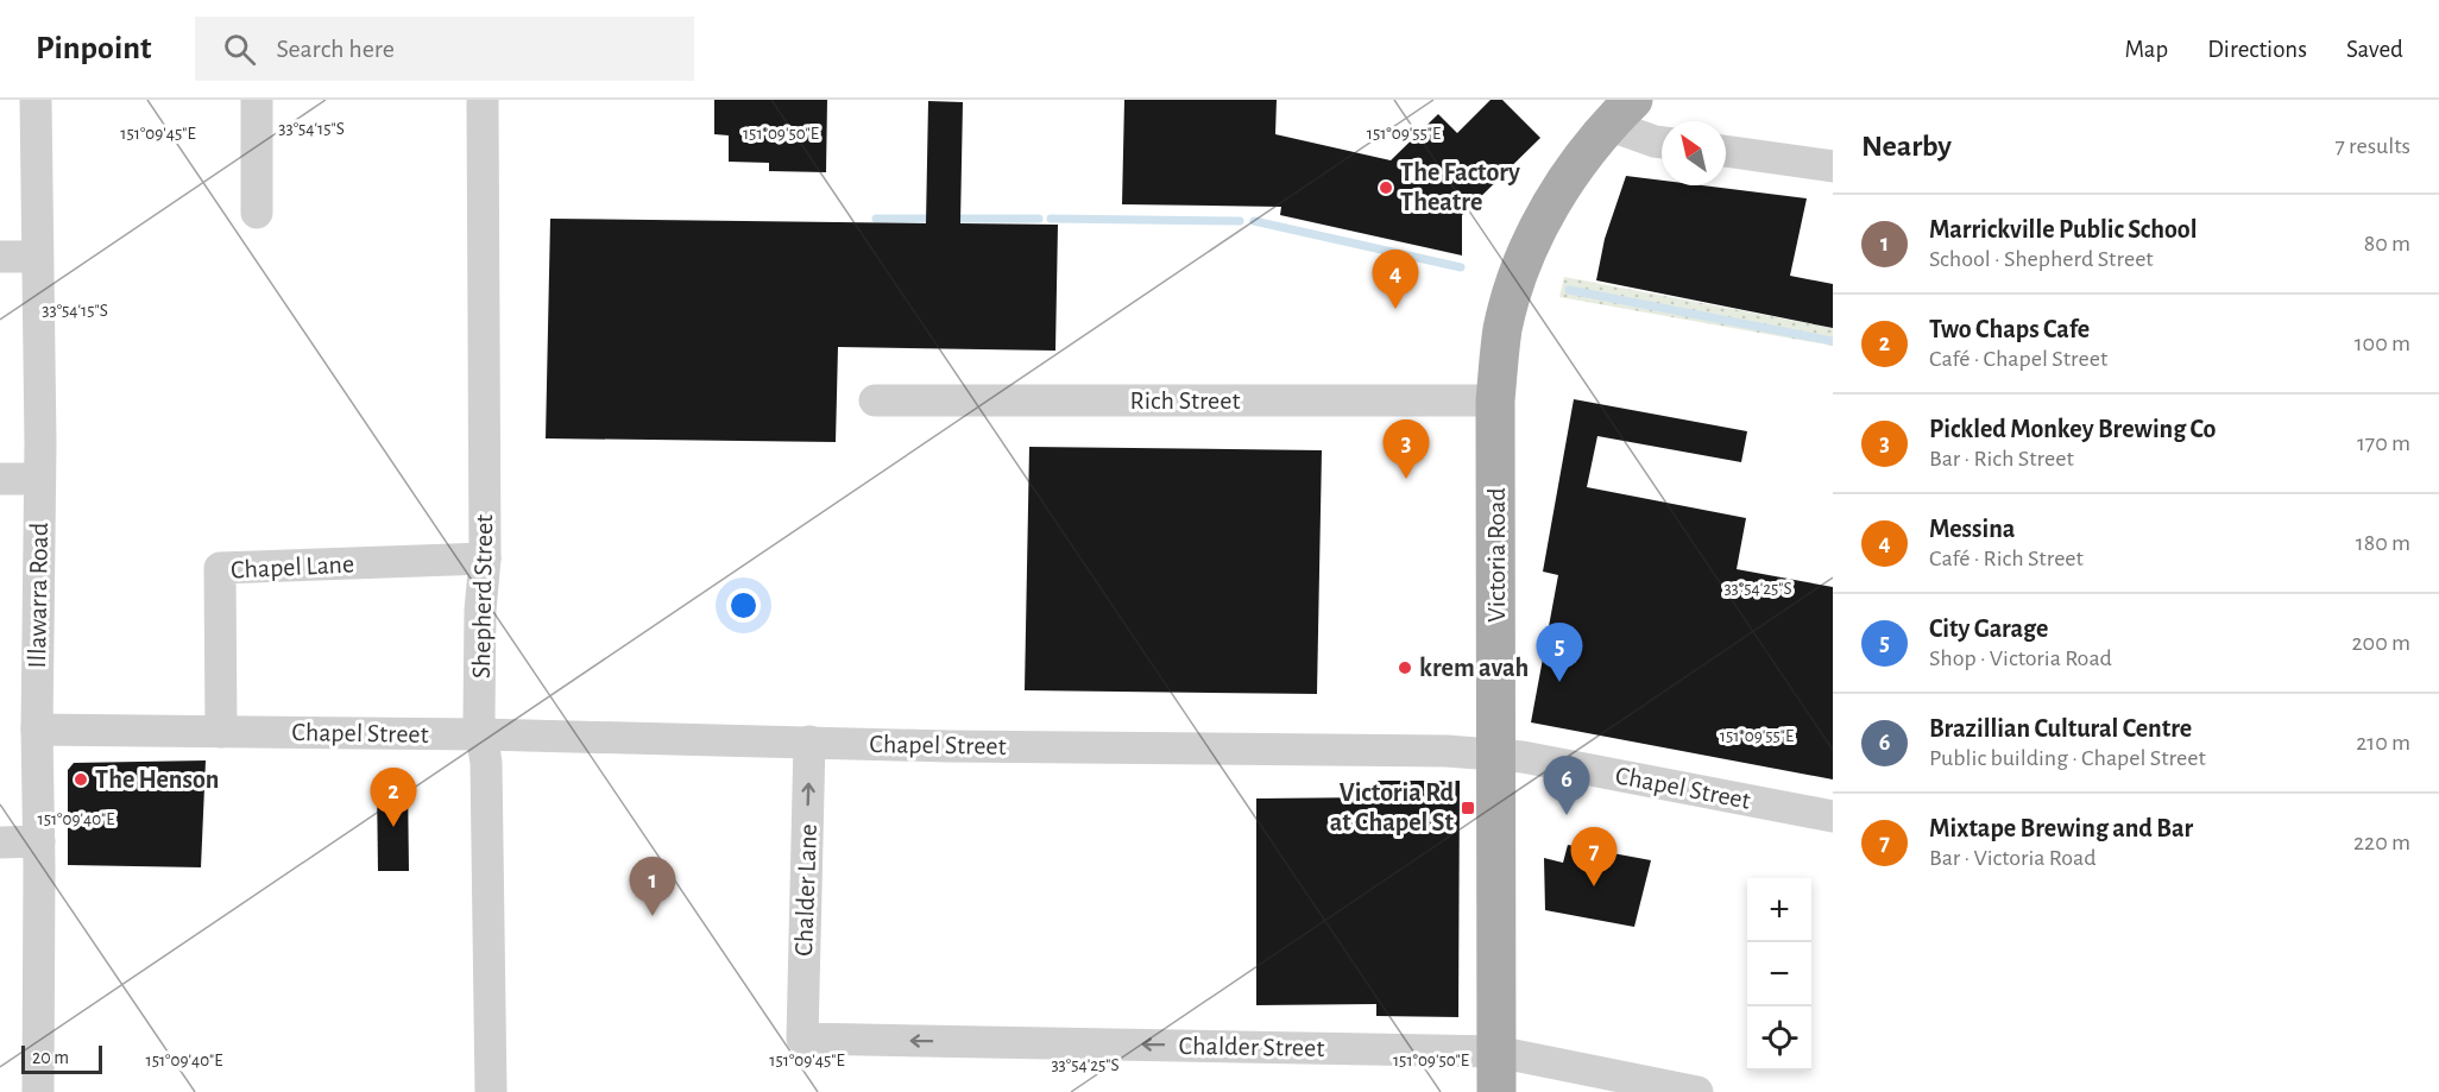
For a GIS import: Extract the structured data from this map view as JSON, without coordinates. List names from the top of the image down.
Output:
{
  "streets": {
    "main road": ["Victoria Road"],
    "street": [
      "Rich Street",
      "Chapel Lane",
      "Illawarra Road",
      "Shepherd Street",
      "Chapel Street",
      "Chalder Lane",
      "Chalder Street"
    ]
  },
  "crossings": [
    ["Rich Street", "Victoria Road"],
    ["Victoria Road", "Chapel Street"],
    ["Victoria Road", "Chalder Street"],
    ["Chapel Lane", "Shepherd Street"],
    ["Chapel Lane", "Chapel Street"],
    ["Illawarra Road", "Chapel Street"],
    ["Shepherd Street", "Chapel Street"],
    ["Chapel Street", "Chalder Lane"],
    ["Chalder Lane", "Chalder Street"]
  ],
  "one_way": ["Chalder Lane", "Chalder Street"],
  "places": {
    "other": ["The Factory Theatre", "krem avah", "The Henson"],
    "transit": ["Victoria Rd at Chapel St"]
  },
  "scale_bar": "20 m",
  "north": "top left",
  "page": {
    "header": "Pinpoint",
    "search": "Search here",
    "nav": ["Map", "Directions", "Saved"],
    "heading": ["Nearby", "7 results"],
    "list": [
      {
        "mark": "1",
        "name": "Marrickville Public School",
        "note": "School · Shepherd Street",
        "value": "80 m"
      },
      {
        "mark": "2",
        "name": "Two Chaps Cafe",
        "note": "Café · Chapel Street",
        "value": "100 m"
      },
      {
        "mark": "3",
        "name": "Pickled Monkey Brewing Co",
        "note": "Bar · Rich Street",
        "value": "170 m"
      },
      {
        "mark": "4",
        "name": "Messina",
        "note": "Café · Rich Street",
        "value": "180 m"
      },
      {
        "mark": "5",
        "name": "City Garage",
        "note": "Shop · Victoria Road",
        "value": "200 m"
      },
      {
        "mark": "6",
        "name": "Brazillian Cultural Centre",
        "note": "Public building · Chapel Street",
        "value": "210 m"
      },
      {
        "mark": "7",
        "name": "Mixtape Brewing and Bar",
        "note": "Bar · Victoria Road",
        "value": "220 m"
      }
    ],
    "pins": [
      "4",
      "3",
      "5",
      "6",
      "2",
      "7",
      "1"
    ],
    "map_buttons": ["+", "−"],
    "scale": "20 m"
  },
  "coordinates": [
    "33°54'15\"S",
    "151°09'45\"E",
    "151°09'50\"E",
    "151°09'55\"E",
    "33°54'25\"S",
    "151°09'40\"E"
  ]
}
